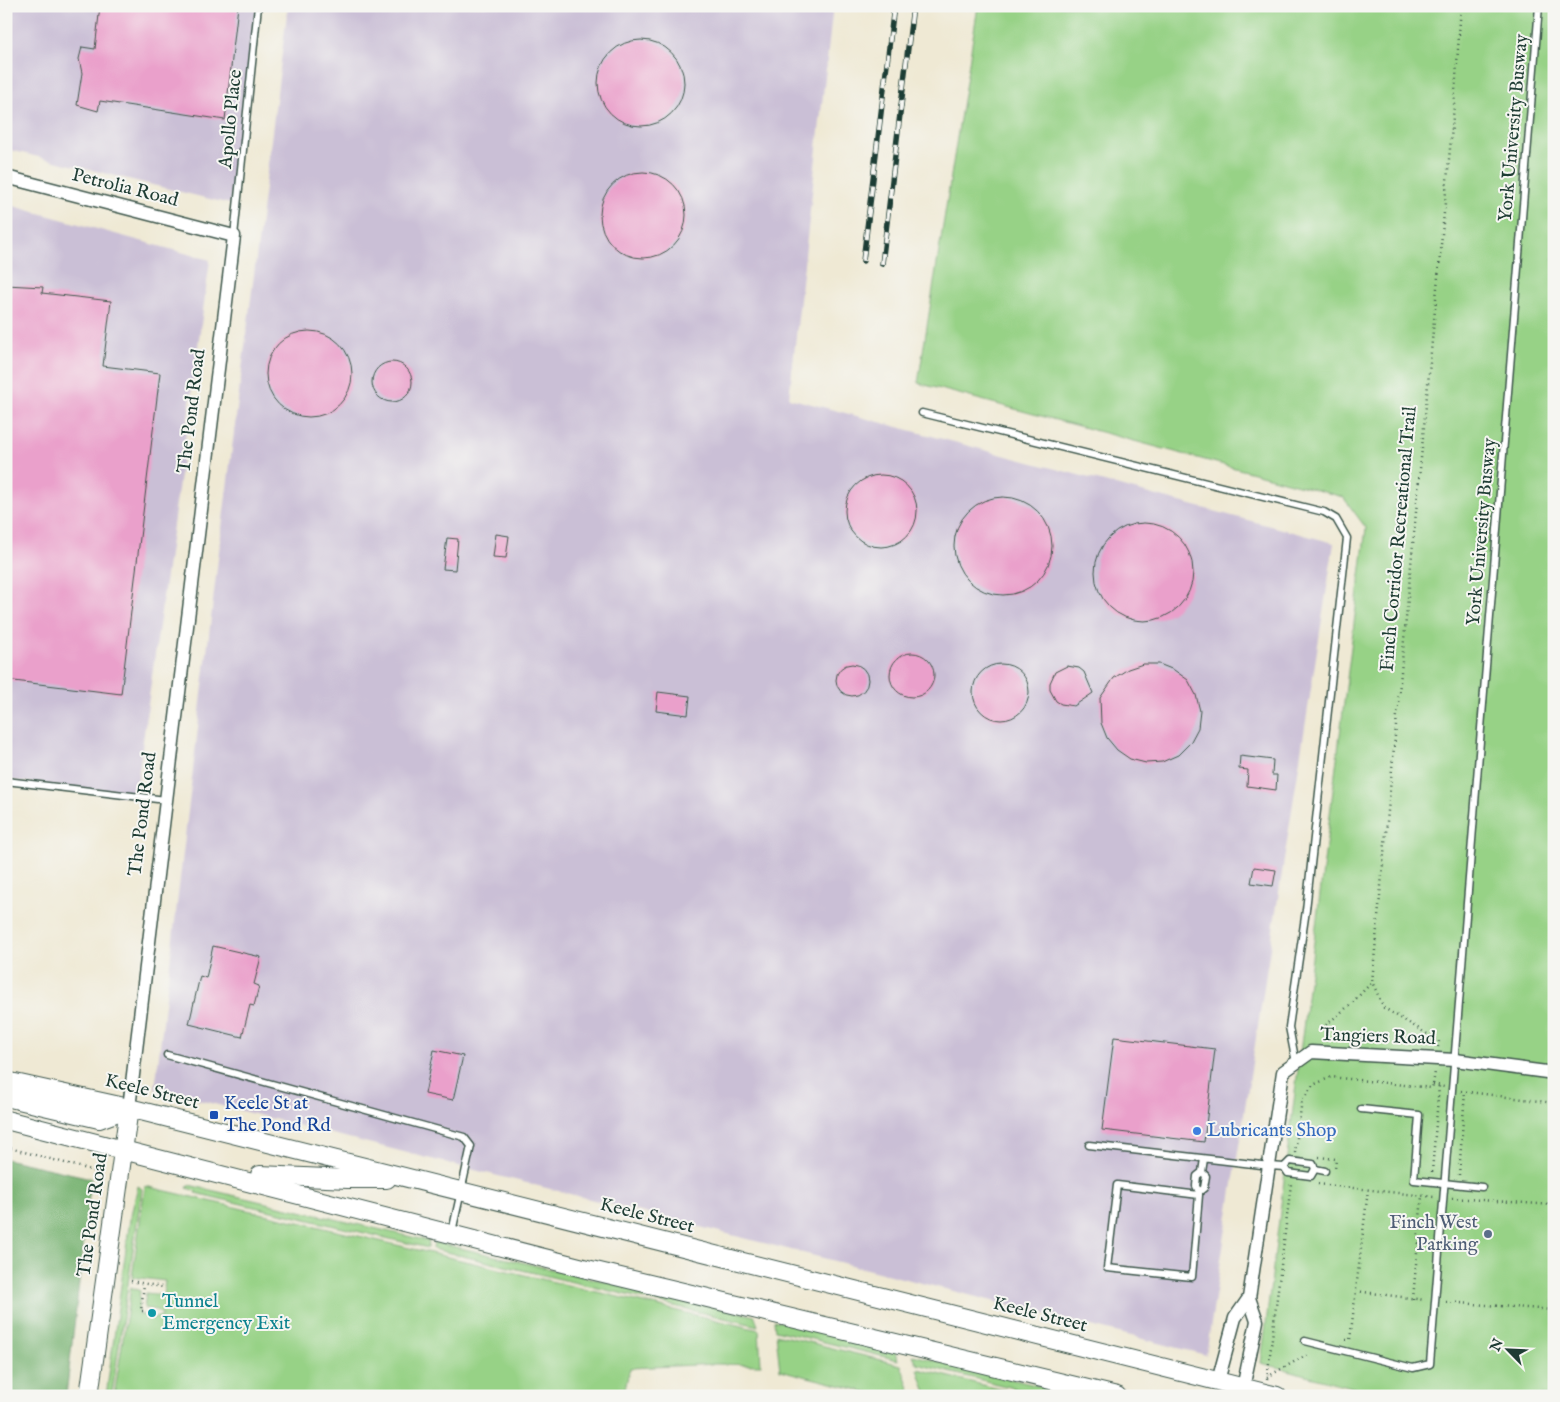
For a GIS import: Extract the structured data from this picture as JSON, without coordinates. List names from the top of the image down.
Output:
{
  "streets": {
    "main road": ["The Pond Road", "Keele Street"],
    "street": ["Petrolia Road", "Tangiers Road"],
    "lane": ["Apollo Place", "York University Busway"],
    "path": ["Finch Corridor Recreational Trail"]
  },
  "crossings": [
    ["Apollo Place", "Petrolia Road"],
    ["Apollo Place", "The Pond Road"],
    ["York University Busway", "Tangiers Road"],
    ["Petrolia Road", "The Pond Road"],
    ["The Pond Road", "Keele Street"],
    ["Tangiers Road", "Keele Street"]
  ],
  "places": {
    "transit": ["Keele St at The Pond Rd"],
    "other": ["Lubricants Shop", "Finch West Parking", "Tunnel Emergency Exit"]
  },
  "north": "top left"
}
